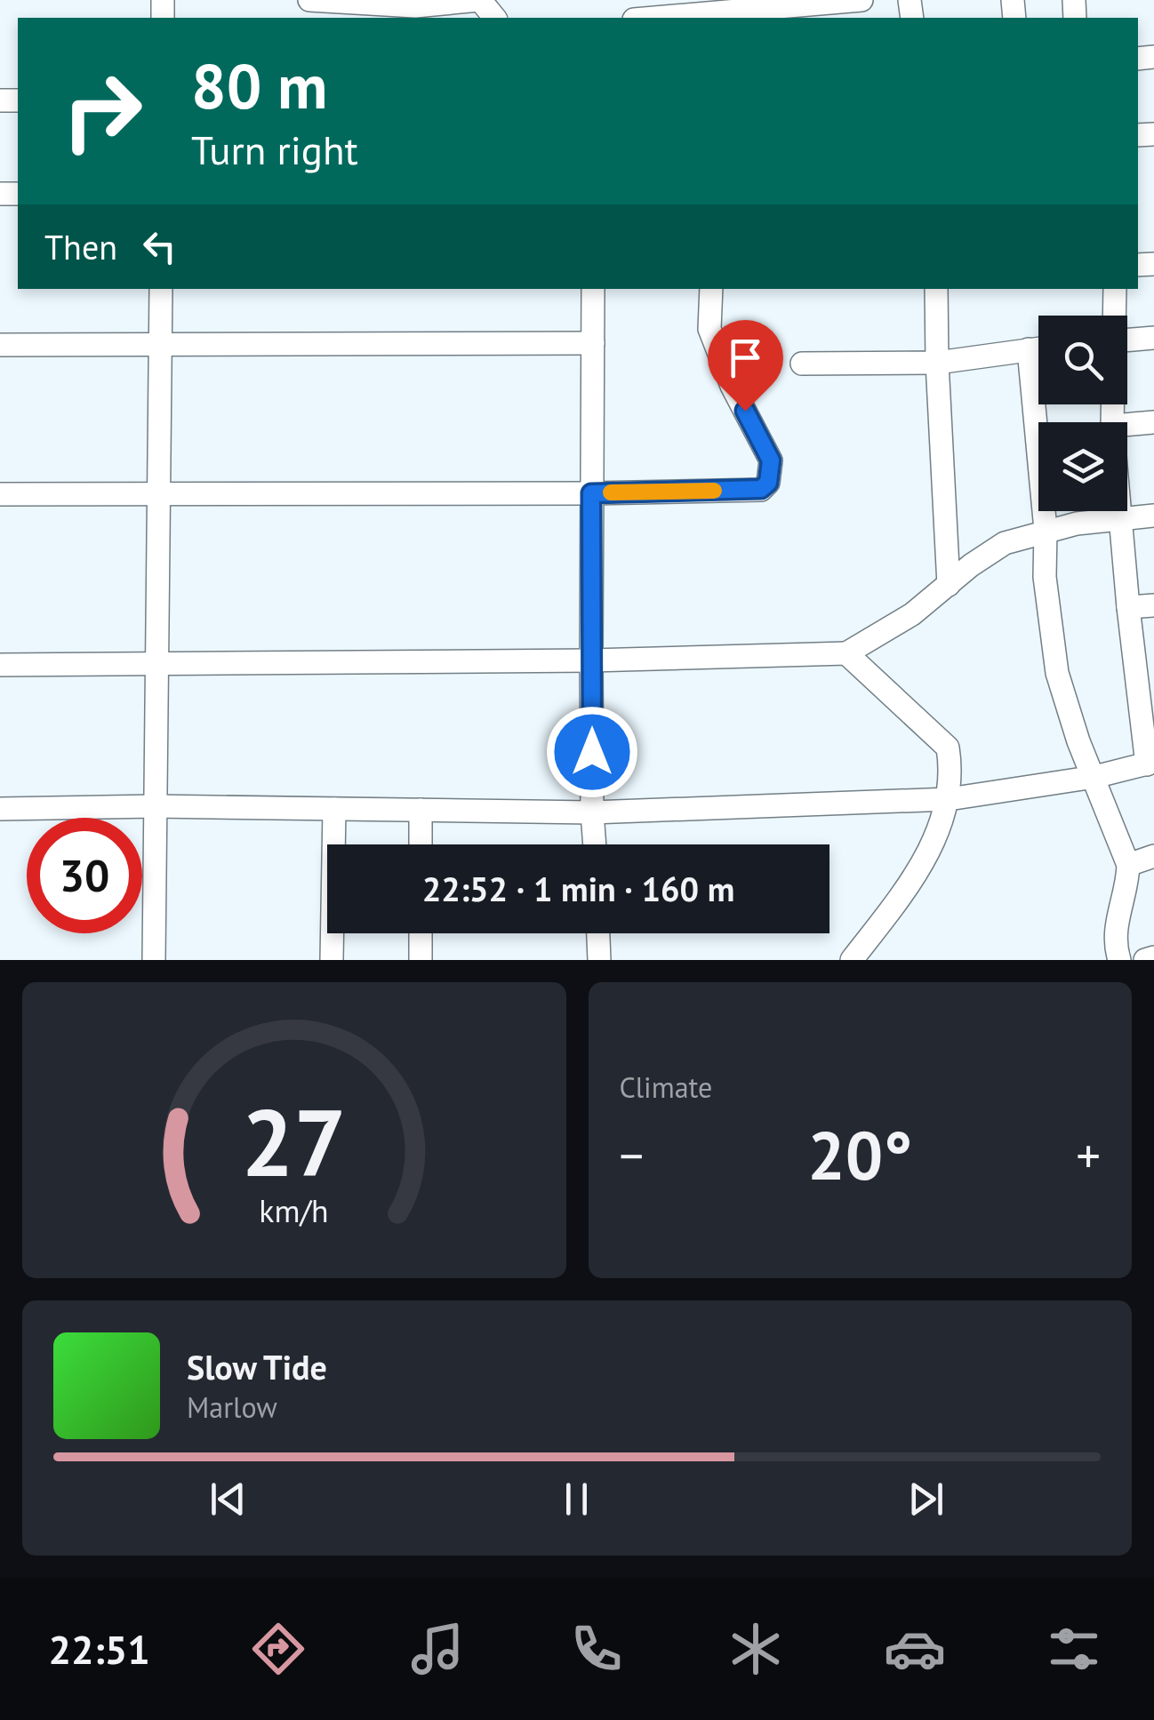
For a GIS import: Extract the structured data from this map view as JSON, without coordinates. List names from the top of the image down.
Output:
{
  "page": {
    "turn": ["80 m", "Turn right"],
    "then": "Then",
    "limit": "30",
    "trip": "22:52 · 1 min · 160 m",
    "tile": "Climate",
    "heat": ["−", "20°", "+"],
    "song": ["Slow Tide", "Marlow"],
    "tabs": "22:51",
    "gauge": ["27", "km/h"]
  }
}
